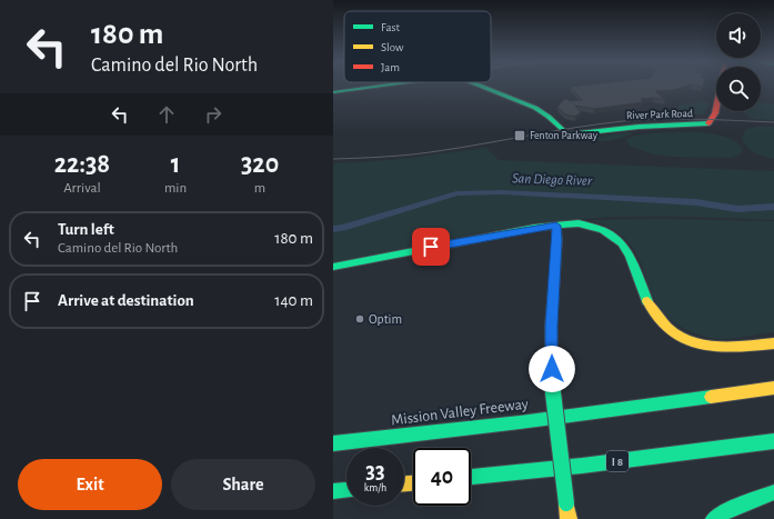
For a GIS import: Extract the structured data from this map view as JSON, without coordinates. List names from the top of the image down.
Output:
{
  "streets": {
    "main road": ["River Park Road", "Mission Valley Freeway", "I 8"]
  },
  "water": ["San Diego River"],
  "places": {
    "transit": ["Fenton Parkway"],
    "other": ["Optim"]
  },
  "legend": ["Fast", "Slow", "Jam"],
  "page": {
    "turn": ["180 m", "Camino del Rio North"],
    "eta": [
      "22:38",
      "Arrival",
      "1",
      "min",
      "320",
      "m"
    ],
    "list": [
      {
        "name": "Turn left",
        "note": "Camino del Rio North",
        "value": "180 m"
      },
      {
        "name": "Arrive at destination",
        "value": "140 m"
      }
    ],
    "speed": "33 km/h",
    "limit": "40",
    "buttons": ["Exit", "Share"]
  }
}
